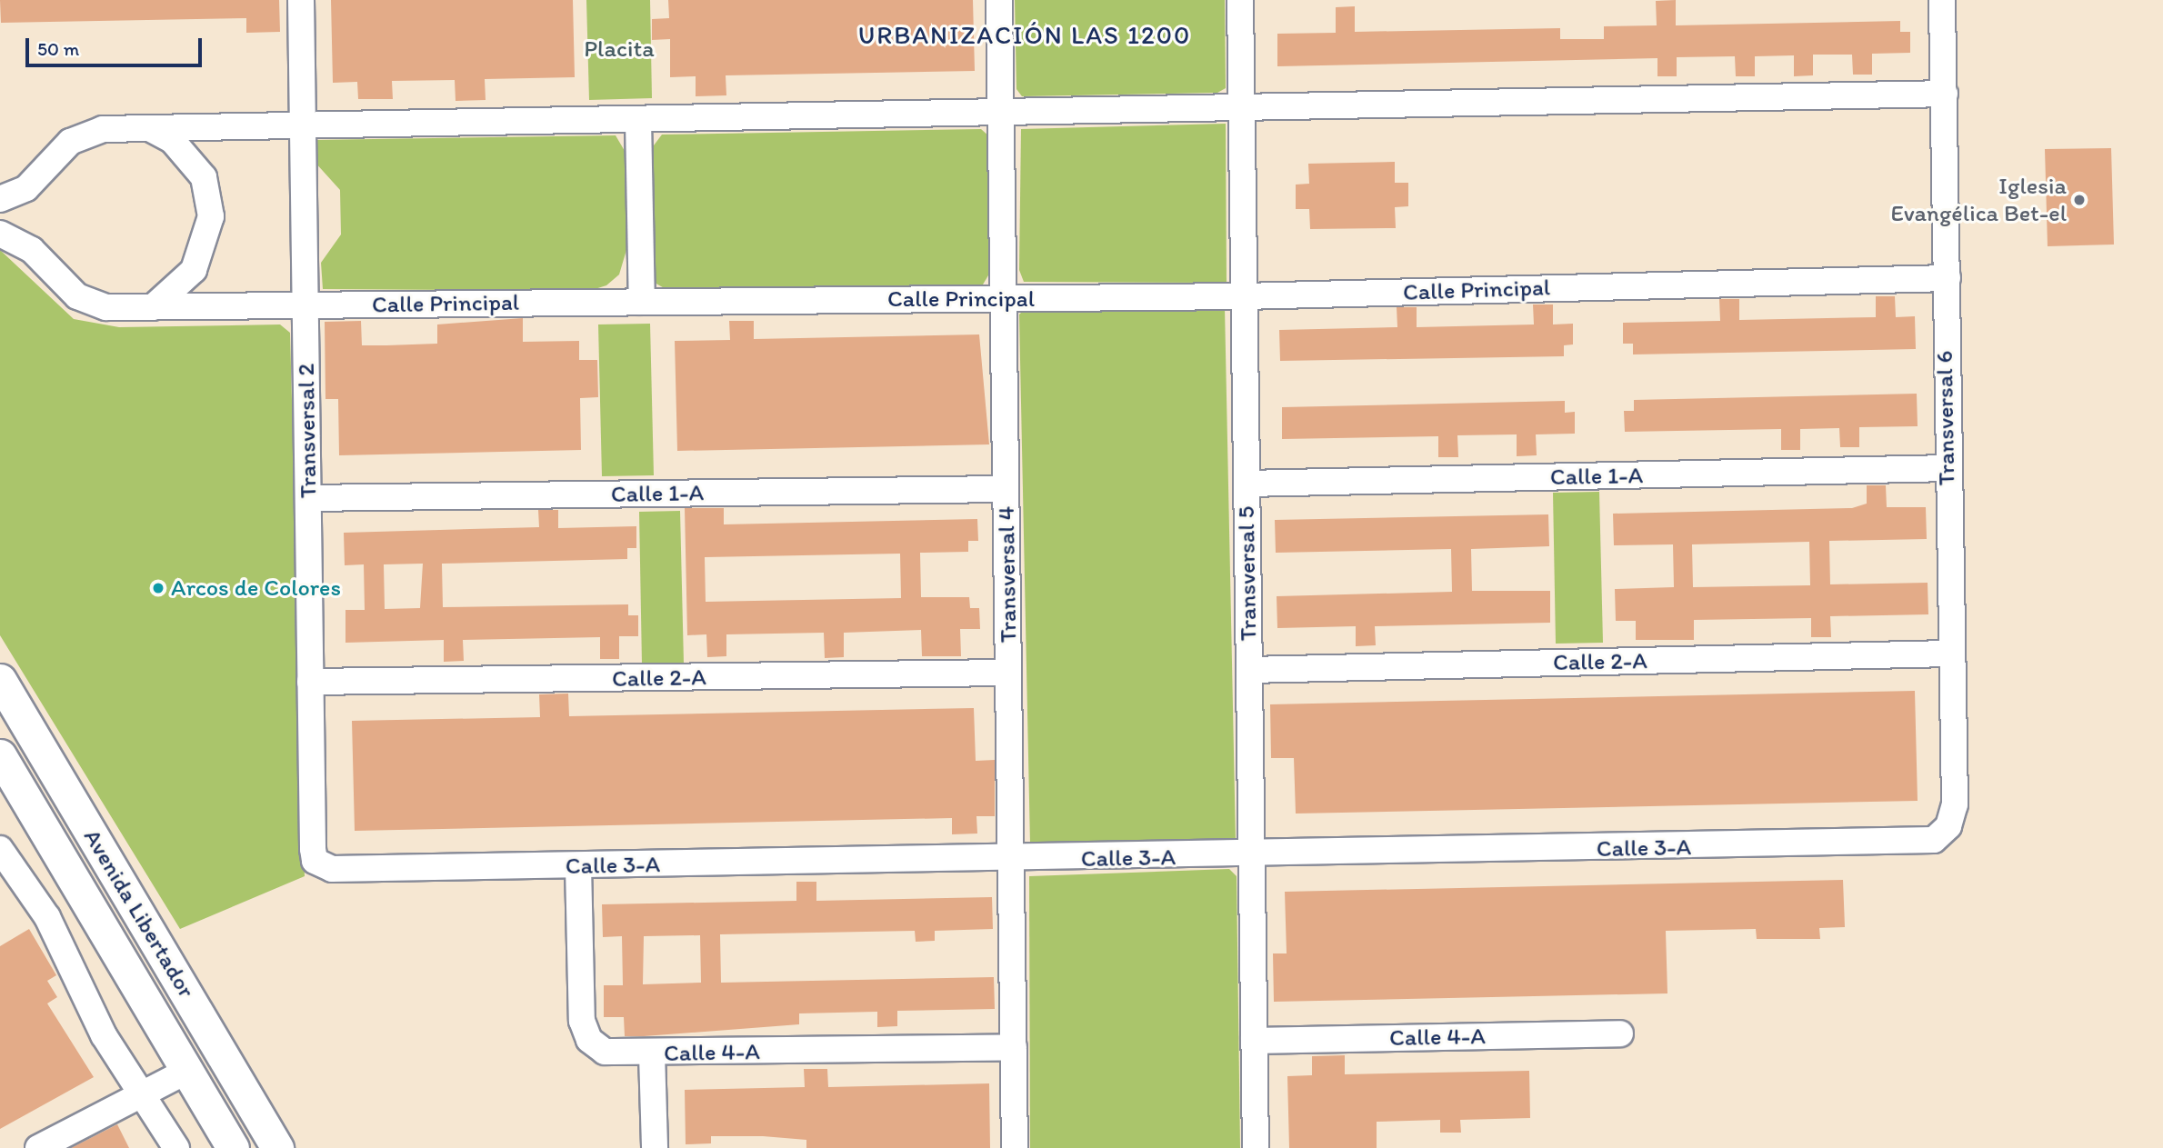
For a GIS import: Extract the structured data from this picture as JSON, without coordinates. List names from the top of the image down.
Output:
{
  "streets": {
    "main road": ["Avenida Libertador"],
    "street": [
      "Calle Principal",
      "Transversal 6",
      "Transversal 2",
      "Calle 1-A",
      "Transversal 5",
      "Transversal 4",
      "Calle 2-A",
      "Calle 3-A",
      "Calle 4-A"
    ]
  },
  "crossings": [
    ["Calle Principal", "Transversal 6"],
    ["Calle Principal", "Transversal 2"],
    ["Calle Principal", "Transversal 5"],
    ["Calle Principal", "Transversal 4"],
    ["Transversal 6", "Calle 1-A"],
    ["Transversal 6", "Calle 2-A"],
    ["Transversal 6", "Calle 3-A"],
    ["Transversal 2", "Calle 1-A"],
    ["Transversal 2", "Calle 2-A"],
    ["Transversal 2", "Calle 3-A"],
    ["Calle 1-A", "Transversal 5"],
    ["Calle 1-A", "Transversal 4"],
    ["Transversal 5", "Calle 2-A"],
    ["Transversal 5", "Calle 3-A"],
    ["Transversal 5", "Calle 4-A"],
    ["Transversal 4", "Calle 2-A"],
    ["Transversal 4", "Calle 3-A"],
    ["Transversal 4", "Calle 4-A"],
    ["Calle 3-A", "Calle 4-A"]
  ],
  "districts": ["URBANIZACIÓN LAS 1200"],
  "parks": ["Placita"],
  "places": ["Iglesia Evangélica Bet-el", "Arcos de Colores"],
  "scale_bar": "50 m"
}
